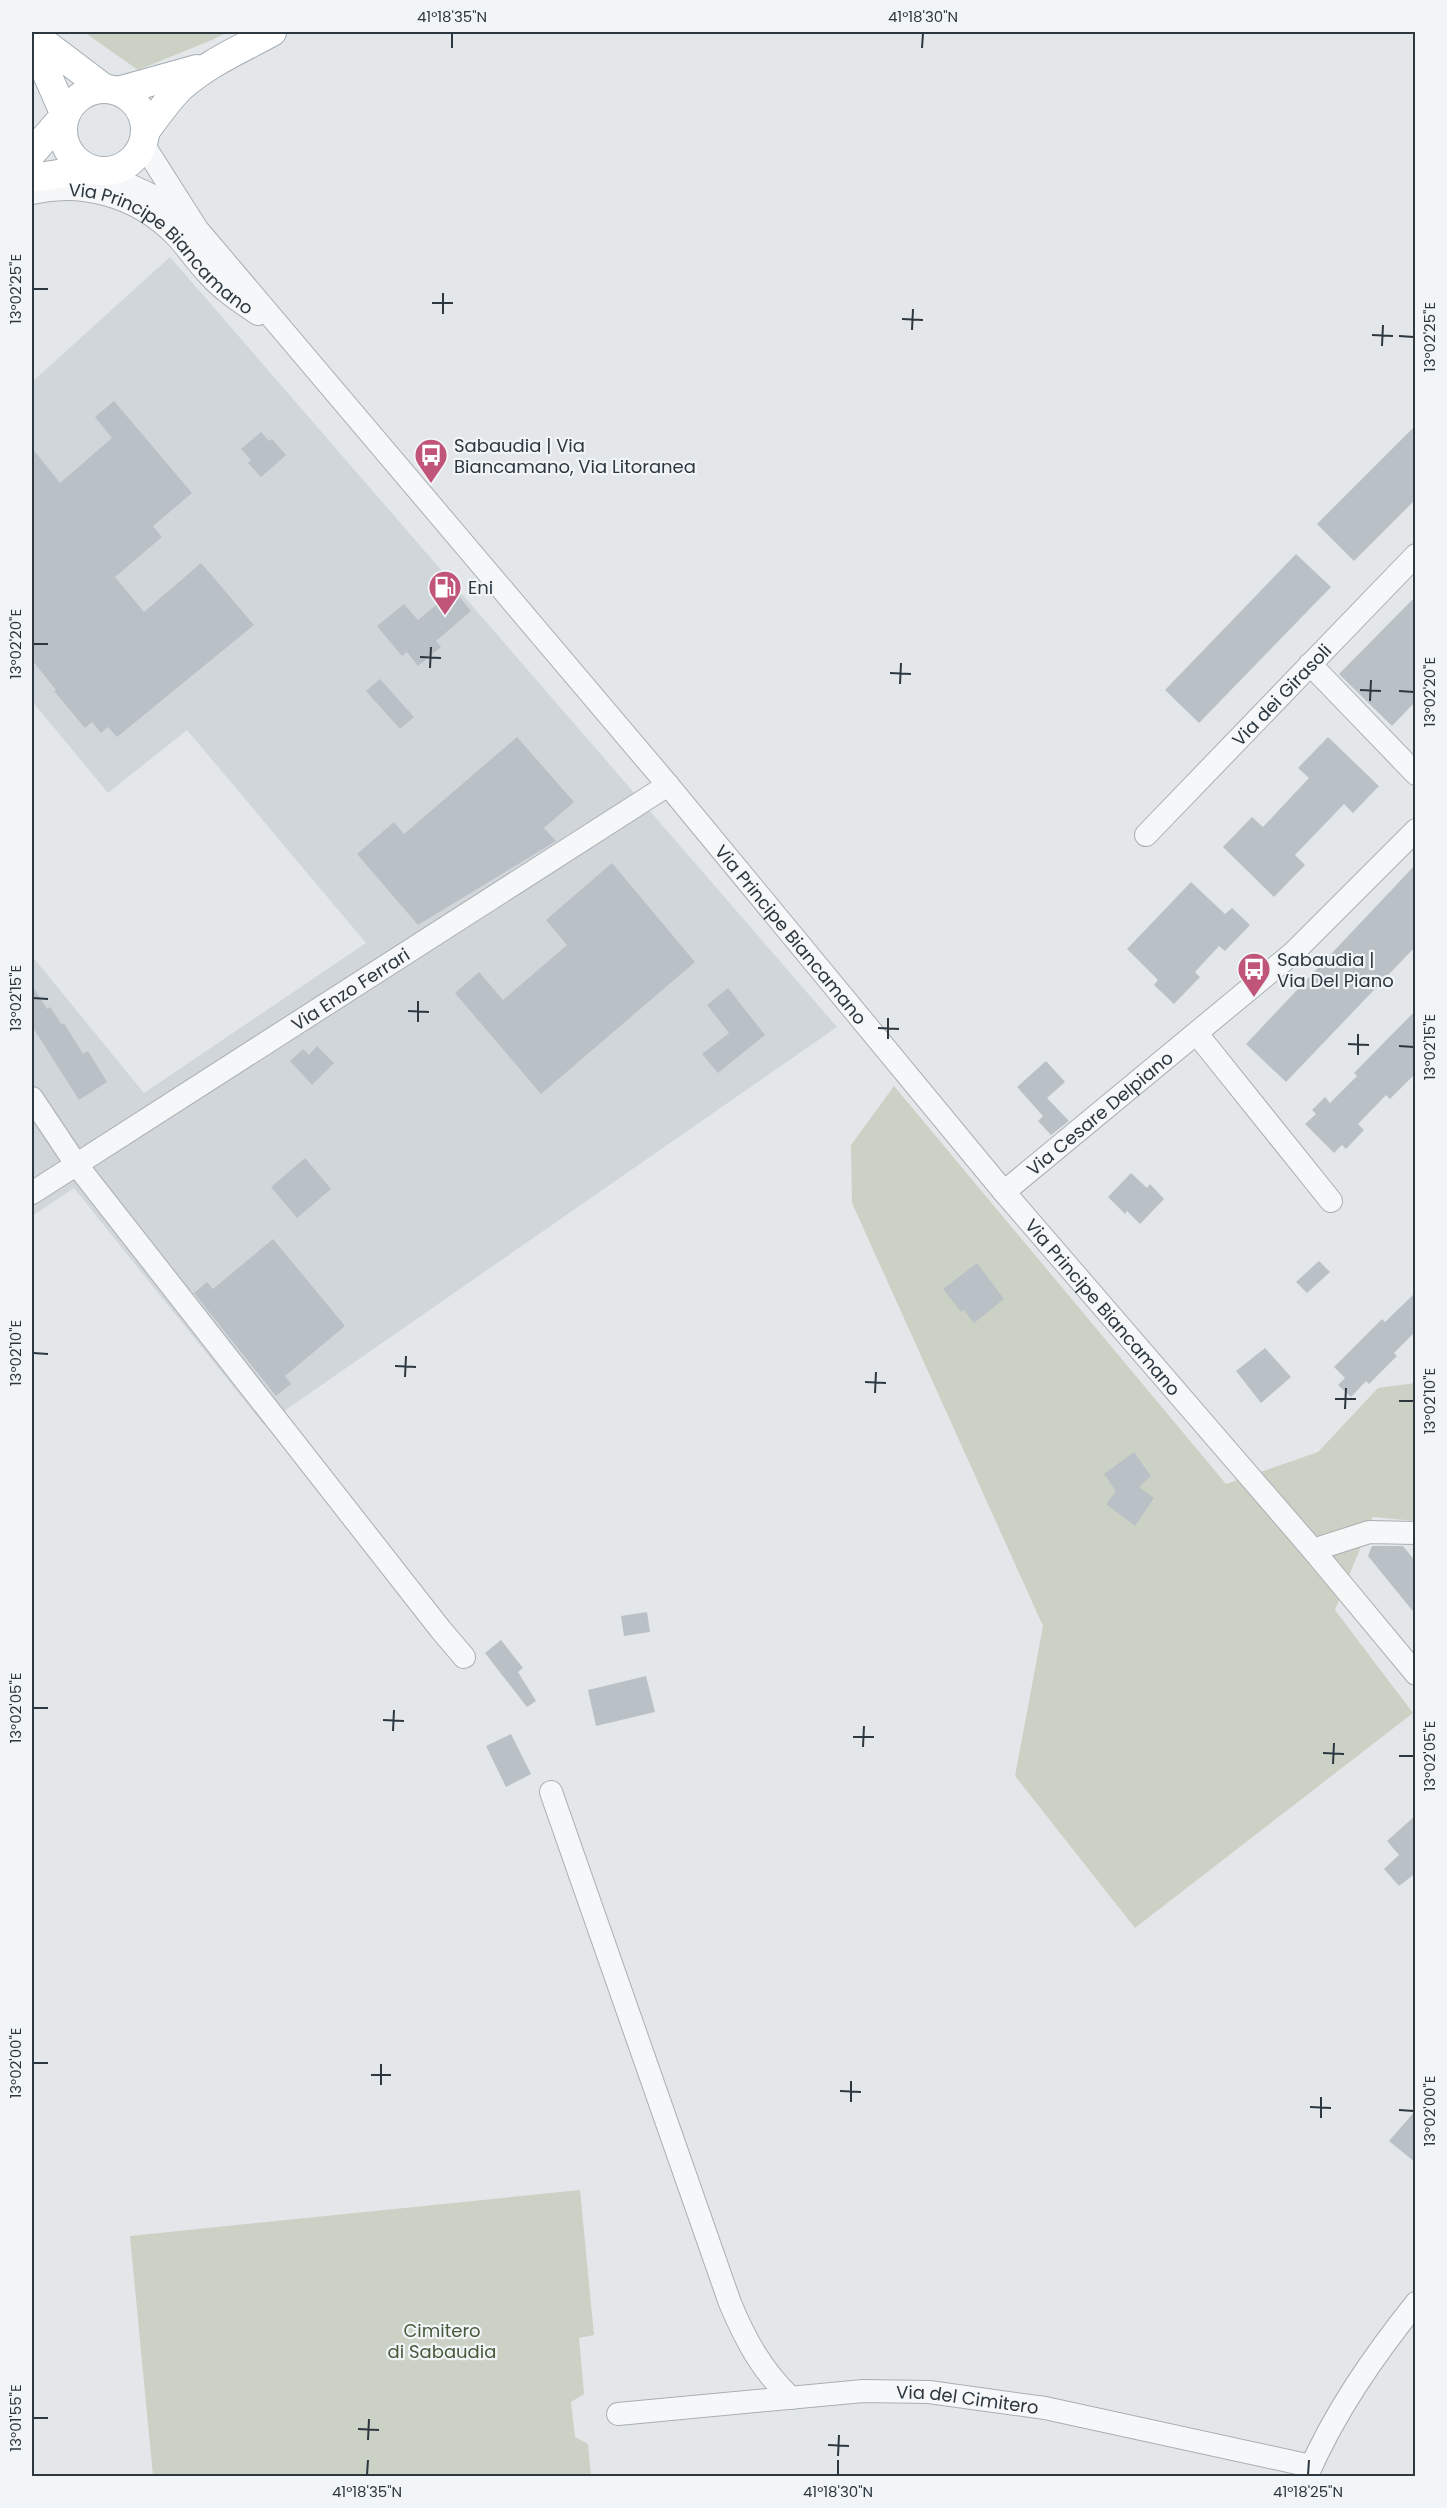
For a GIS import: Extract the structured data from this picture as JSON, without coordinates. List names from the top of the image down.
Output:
{
  "streets": {
    "street": [
      "Via Principe Biancamano",
      "Via dei Girasoli",
      "Via Enzo Ferrari",
      "Via Cesare Delpiano",
      "Via del Cimitero"
    ]
  },
  "crossings": [
    ["Via Principe Biancamano", "Via Enzo Ferrari"],
    ["Via Principe Biancamano", "Via Cesare Delpiano"]
  ],
  "parks": ["Cimitero di Sabaudia"],
  "places": {
    "bus stop": ["Sabaudia | Via Biancamano, Via Litoranea", "Sabaudia | Via Del Piano"],
    "fuel station": ["Eni"]
  },
  "coordinates": [
    "41°18'35\"N",
    "41°18'30\"N",
    "13°02'25\"E",
    "13°02'20\"E",
    "13°02'15\"E",
    "13°02'10\"E",
    "13°02'05\"E",
    "13°02'00\"E",
    "13°01'55\"E",
    "41°18'25\"N"
  ]
}
